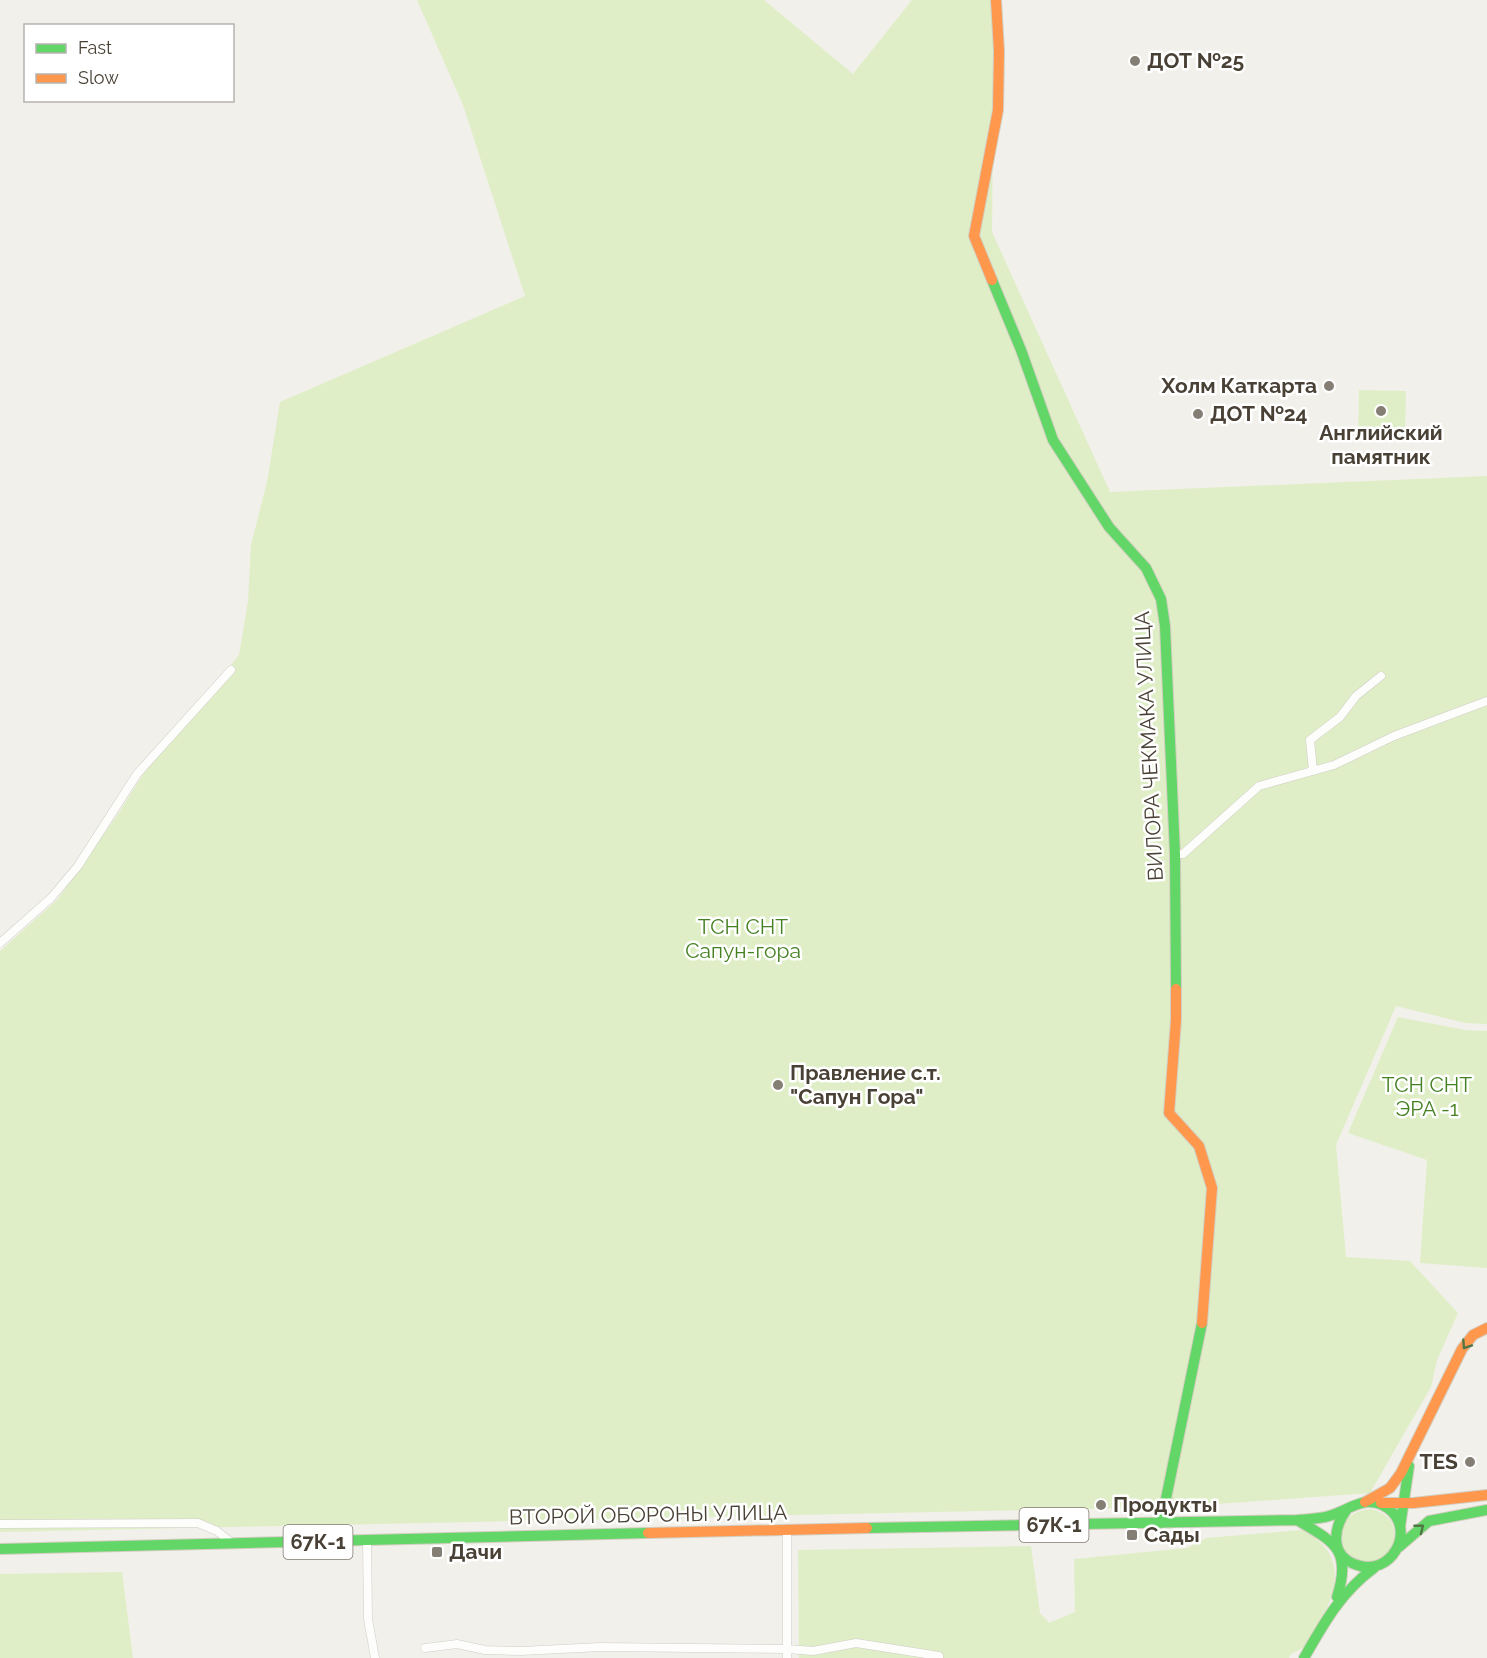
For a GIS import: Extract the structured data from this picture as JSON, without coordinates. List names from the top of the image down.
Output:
{
  "streets": {
    "main road": ["ВИЛОРА ЧЕКМАКА УЛИЦА", "ВТОРОЙ ОБОРОНЫ УЛИЦА", "67К-1"]
  },
  "crossings": [
    ["ВИЛОРА ЧЕКМАКА УЛИЦА", "ВТОРОЙ ОБОРОНЫ УЛИЦА"],
    ["ВТОРОЙ ОБОРОНЫ УЛИЦА", "67К-1"]
  ],
  "parks": ["ТСН СНТ Сапун-гора", "ТСН СНТ ЭРА -1"],
  "places": {
    "other": [
      "ДОТ №25",
      "Холм Каткарта",
      "Английский памятник",
      "ДОТ №24",
      "Правление с.т. \"Сапун Гора\"",
      "TES",
      "Продукты"
    ],
    "transit": ["Сады", "Дачи"]
  },
  "legend": ["Fast", "Slow"]
}
